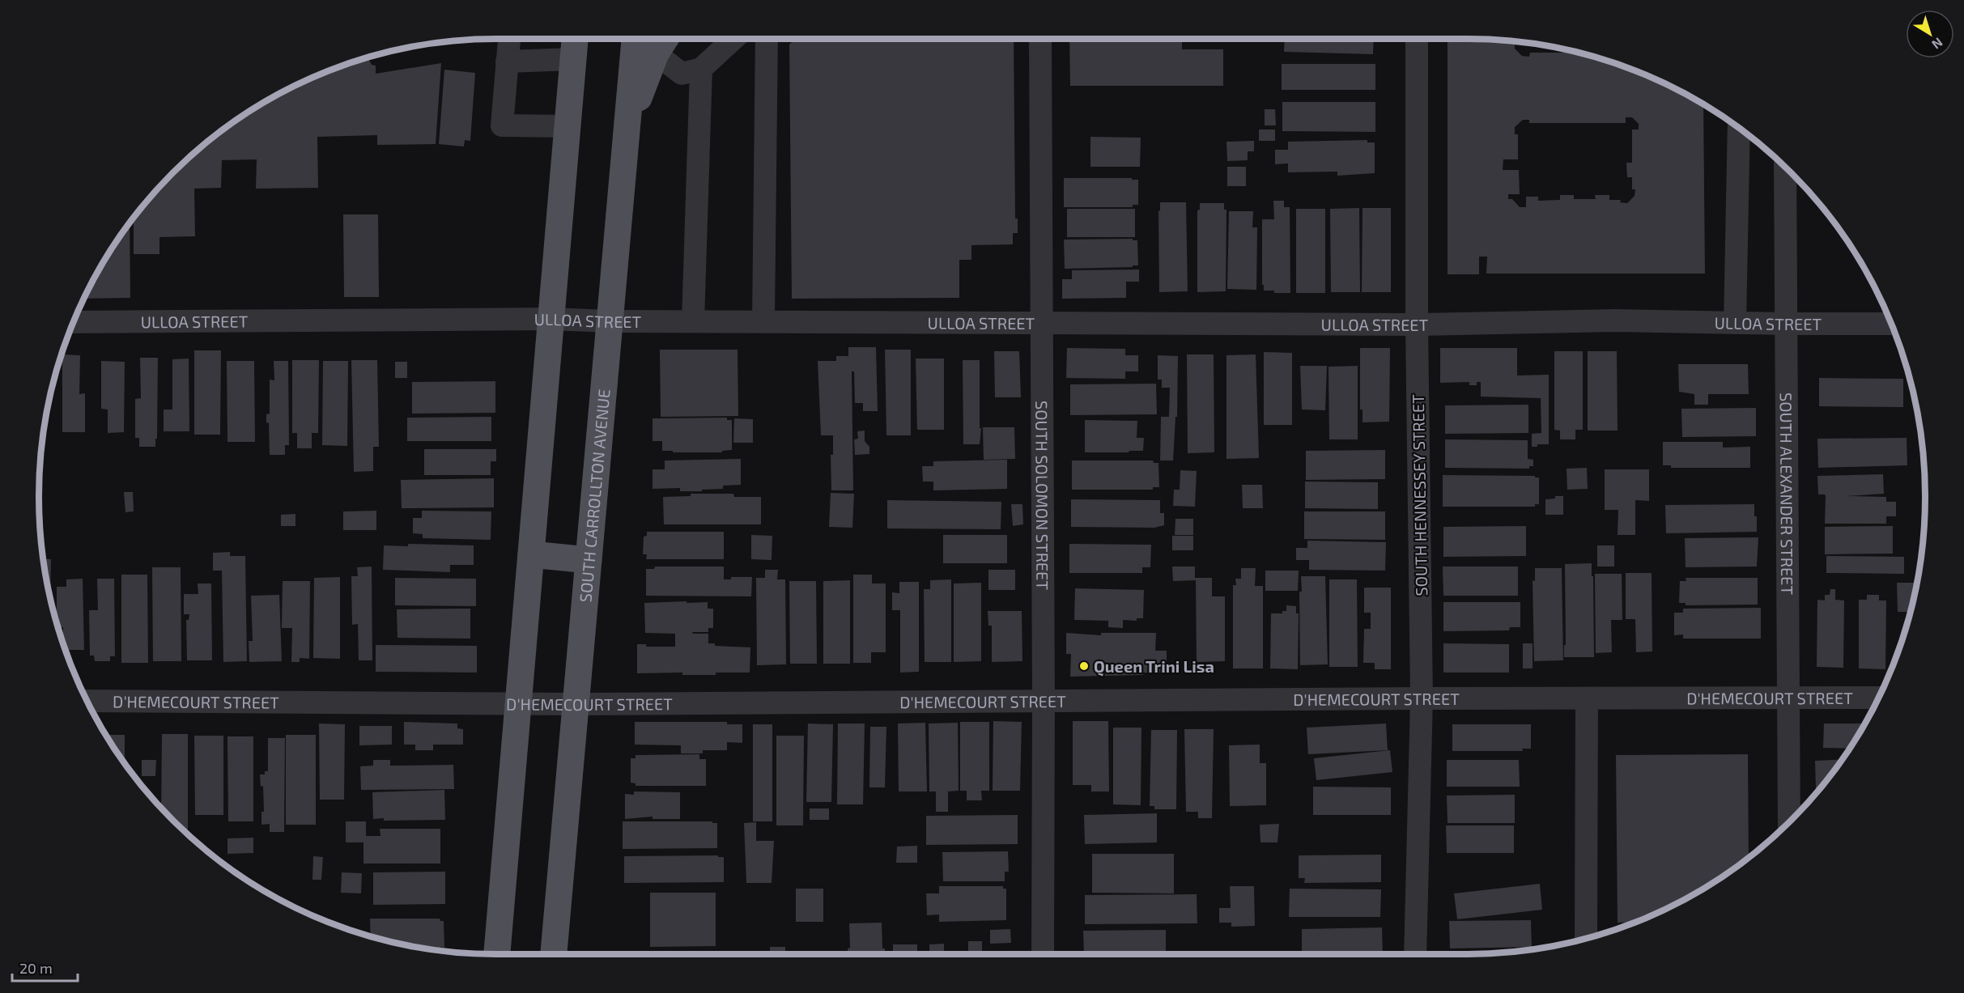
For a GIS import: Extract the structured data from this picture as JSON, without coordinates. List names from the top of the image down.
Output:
{
  "streets": {
    "main road": ["SOUTH CARROLLTON AVENUE"],
    "street": [
      "ULLOA STREET",
      "SOUTH ALEXANDER STREET",
      "SOUTH SOLOMON STREET",
      "SOUTH HENNESSEY STREET",
      "D'HEMECOURT STREET"
    ]
  },
  "crossings": [
    ["ULLOA STREET", "SOUTH ALEXANDER STREET"],
    ["ULLOA STREET", "SOUTH SOLOMON STREET"],
    ["ULLOA STREET", "SOUTH HENNESSEY STREET"],
    ["ULLOA STREET", "SOUTH CARROLLTON AVENUE"],
    ["SOUTH ALEXANDER STREET", "D'HEMECOURT STREET"],
    ["SOUTH SOLOMON STREET", "D'HEMECOURT STREET"],
    ["SOUTH HENNESSEY STREET", "D'HEMECOURT STREET"],
    ["SOUTH CARROLLTON AVENUE", "D'HEMECOURT STREET"]
  ],
  "places": ["Queen Trini Lisa"],
  "scale_bar": "20 m",
  "north": "bottom right"
}
